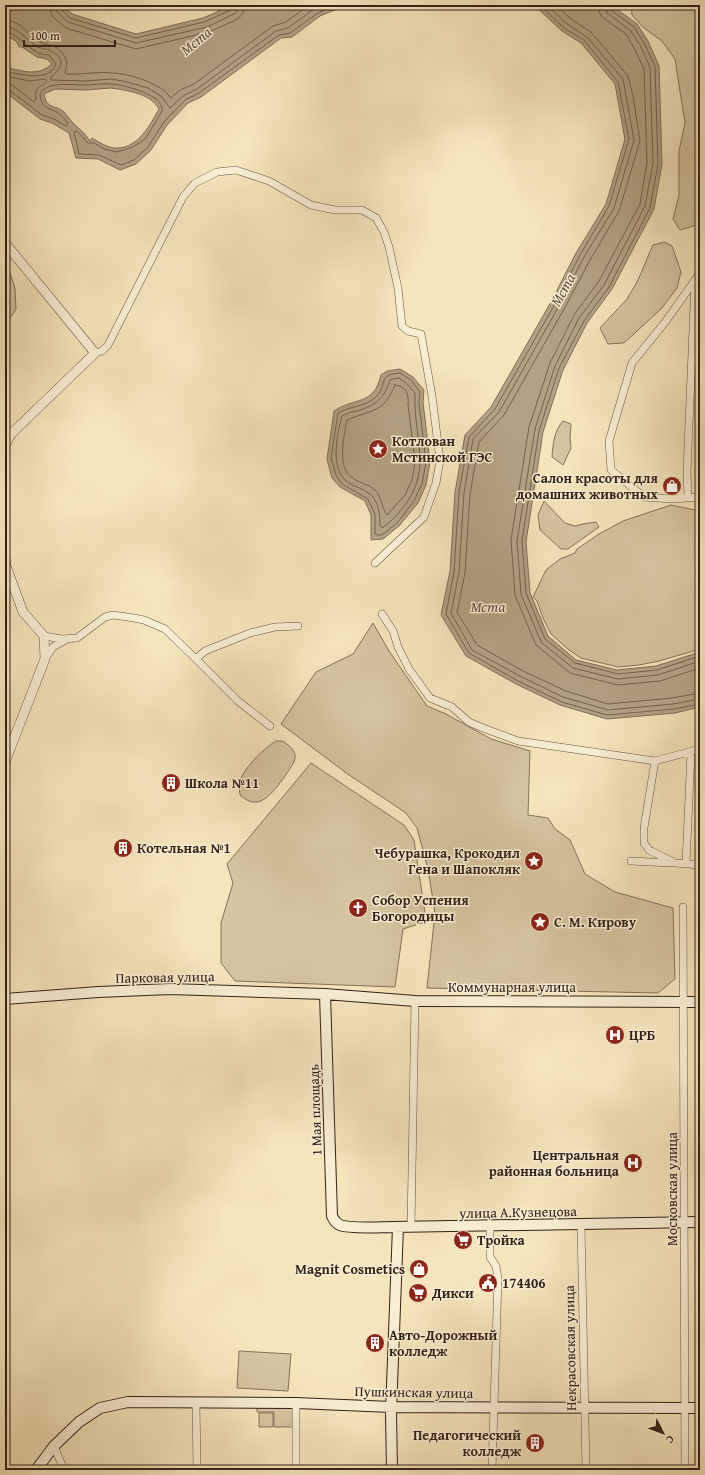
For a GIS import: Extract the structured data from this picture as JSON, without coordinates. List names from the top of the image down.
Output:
{
  "streets": {
    "main road": [
      "Парковая улица",
      "Коммунарная улица",
      "1 Мая площадь",
      "улица А.Кузнецова",
      "Пушкинская улица"
    ],
    "street": ["Московская улица", "Некрасовская улица"]
  },
  "crossings": [
    ["Парковая улица", "Коммунарная улица"],
    ["Парковая улица", "1 Мая площадь"],
    ["Коммунарная улица", "1 Мая площадь"],
    ["Коммунарная улица", "Московская улица"],
    ["1 Мая площадь", "улица А.Кузнецова"],
    ["Московская улица", "улица А.Кузнецова"],
    ["Московская улица", "Пушкинская улица"],
    ["улица А.Кузнецова", "Некрасовская улица"],
    ["Некрасовская улица", "Пушкинская улица"]
  ],
  "water": ["Мста"],
  "places": {
    "place": ["Котлован Мстинской ГЭС", "Чебурашка, Крокодил Гена и Шапокляк", "С. М. Кирову"],
    "shop": ["Салон красоты для домашних животных", "Magnit Cosmetics"],
    "building": [
      "Школа №11",
      "Котельная №1",
      "Авто-Дорожный колледж",
      "Педагогический колледж"
    ],
    "church": ["Собор Успения Богородицы"],
    "hospital": ["ЦРБ", "Центральная районная больница"],
    "supermarket": ["Тройка", "Дикси"],
    "public building": ["174406"]
  },
  "scale_bar": "100 m",
  "north": "bottom right"
}
